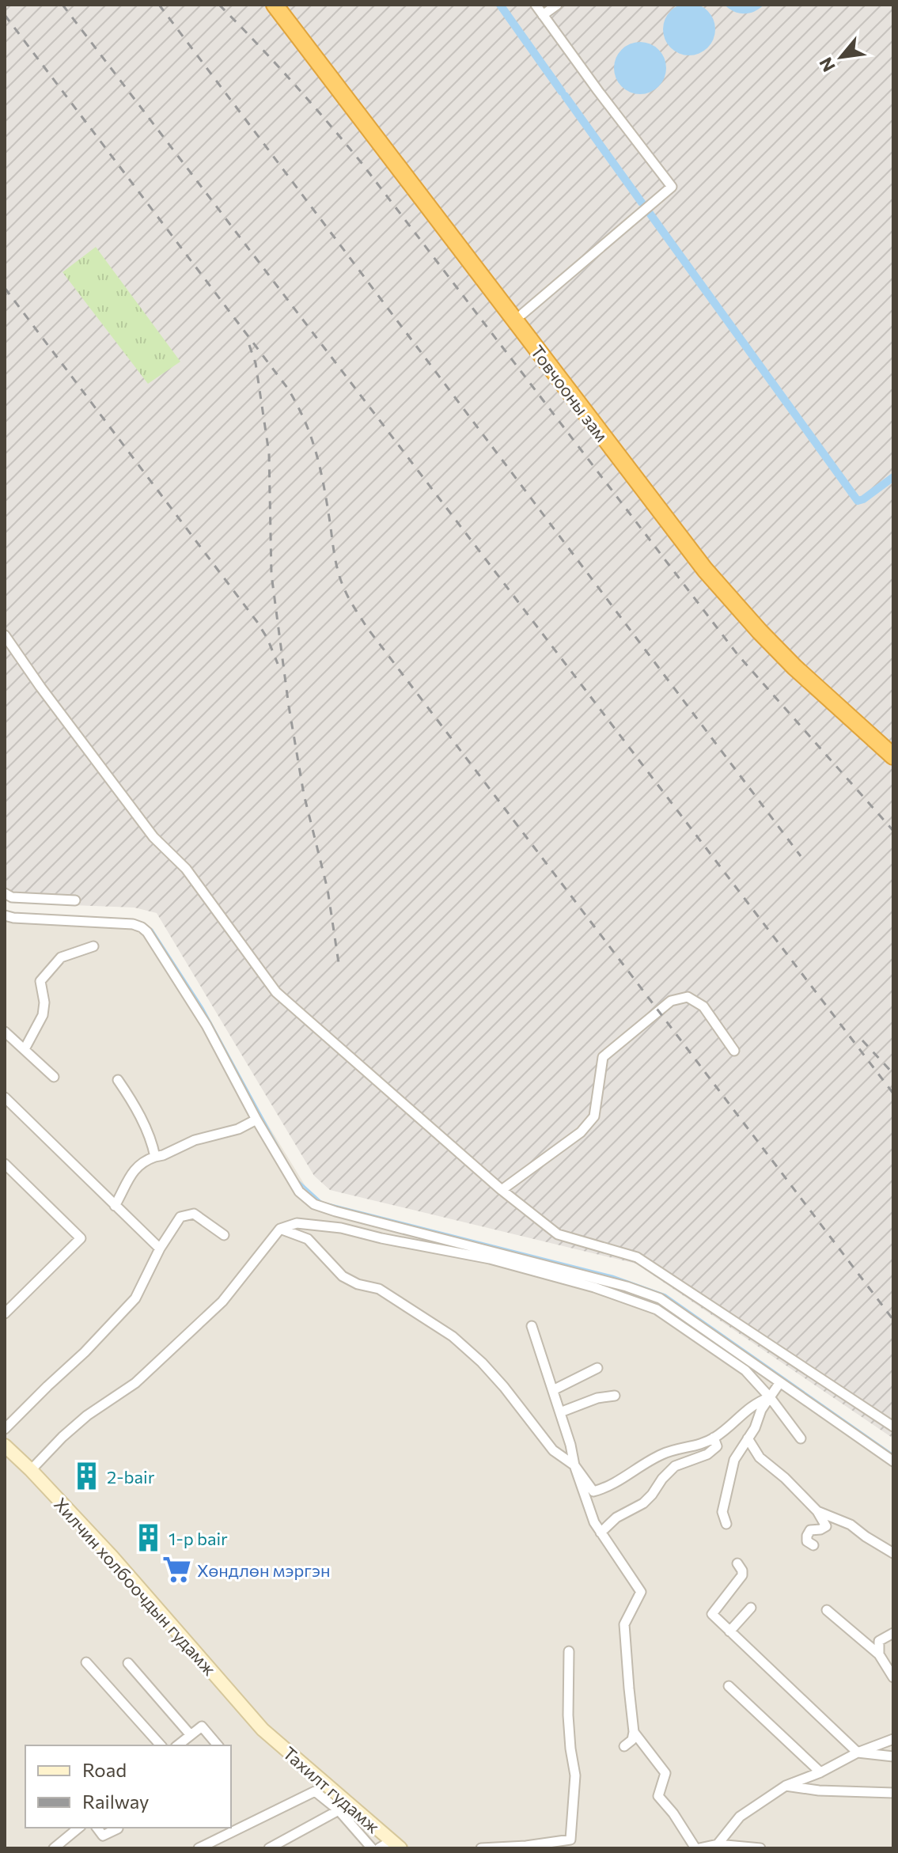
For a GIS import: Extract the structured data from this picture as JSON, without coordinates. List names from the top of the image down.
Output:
{
  "streets": {
    "highway": ["Товчооны зам"],
    "main road": ["Хилчин холбоочдын гудамж", "Тахилт гудамж"]
  },
  "crossings": [
    ["Хилчин холбоочдын гудамж", "Тахилт гудамж"]
  ],
  "places": {
    "building": ["2-bair", "1-p bair"],
    "supermarket": ["Хөндлөн мэргэн"]
  },
  "legend": ["Road", "Railway"],
  "north": "bottom left"
}
